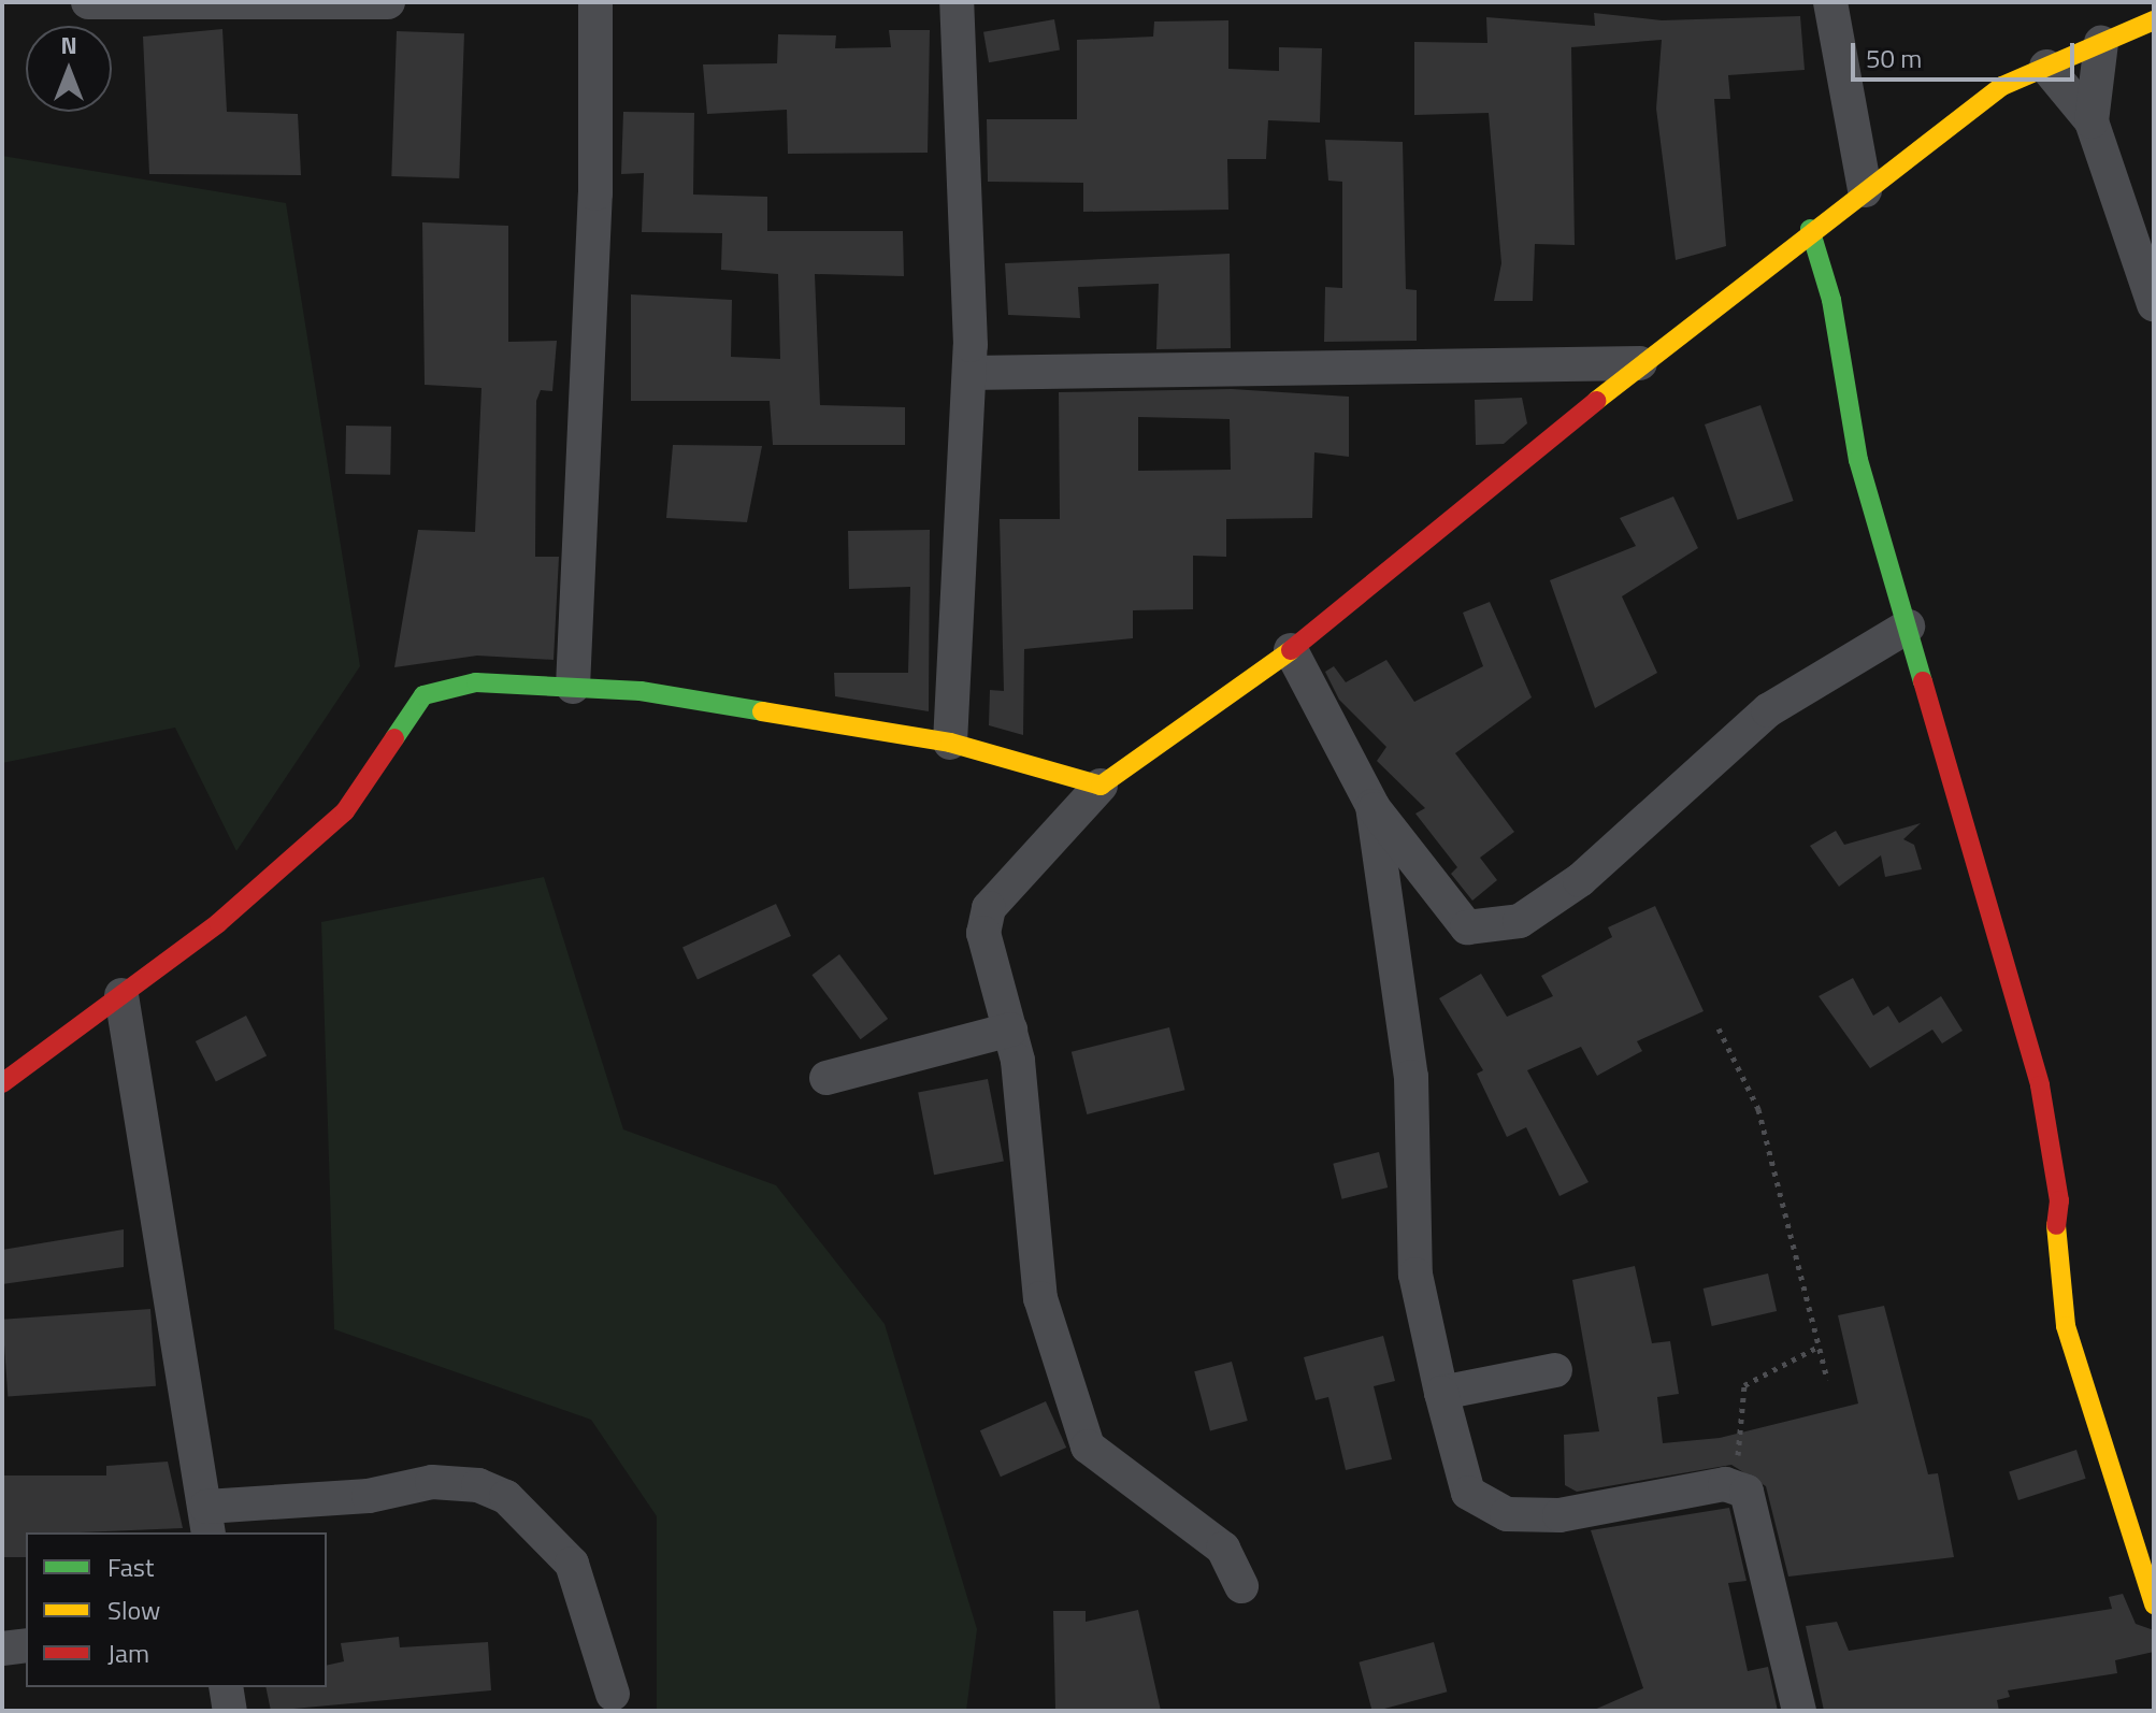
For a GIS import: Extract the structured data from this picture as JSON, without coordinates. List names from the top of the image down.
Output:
{
  "legend": ["Fast", "Slow", "Jam"],
  "scale_bar": "50 m",
  "north": "top"
}
